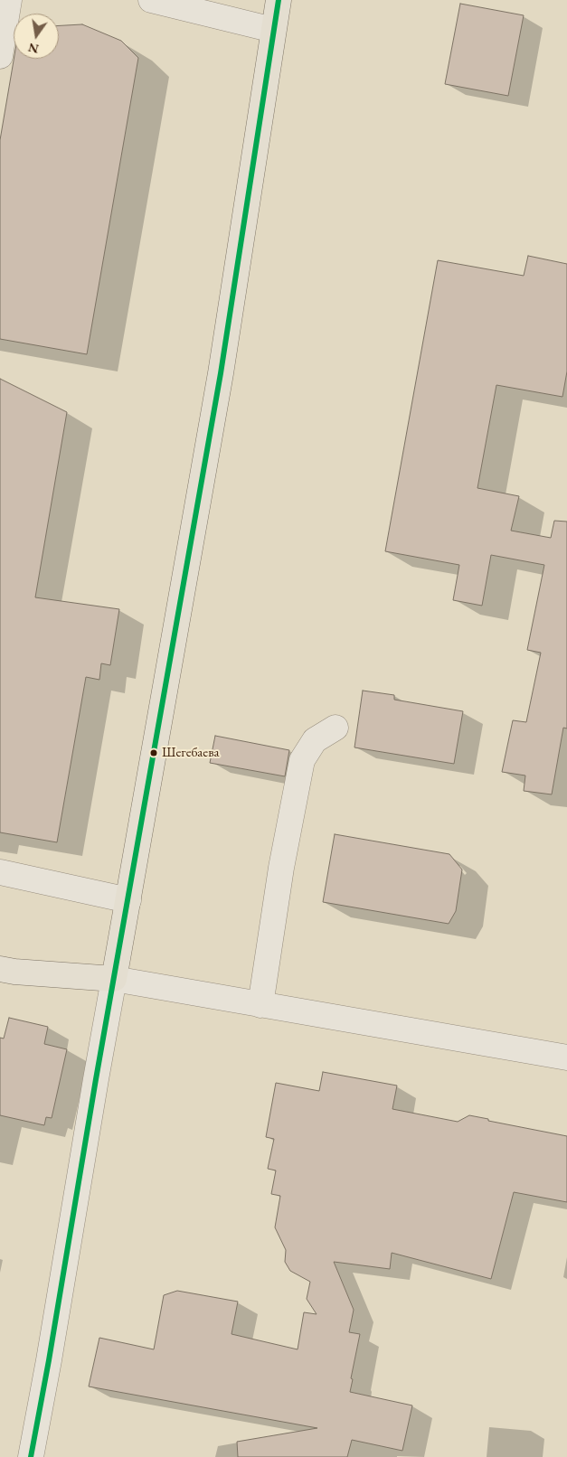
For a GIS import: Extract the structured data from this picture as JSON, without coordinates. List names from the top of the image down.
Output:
{
  "places": ["Шегебаева"],
  "north": "bottom"
}
